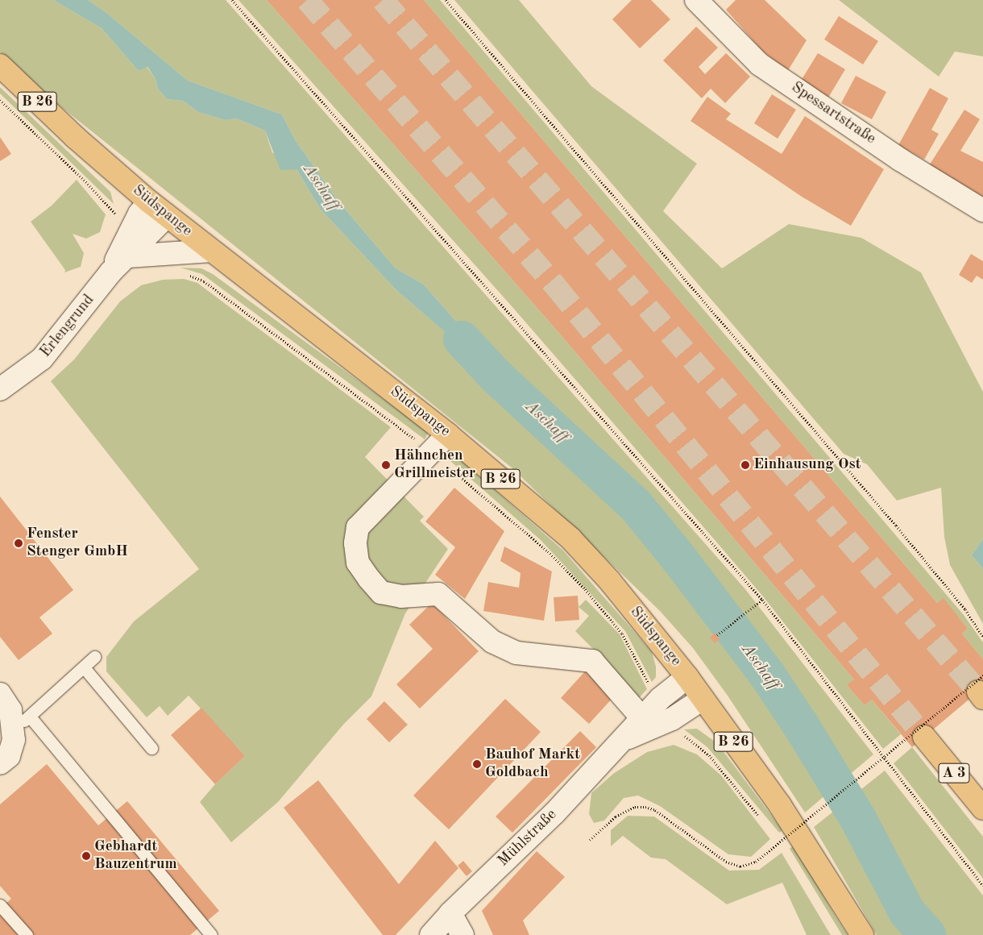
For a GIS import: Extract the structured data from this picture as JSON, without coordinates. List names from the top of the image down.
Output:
{
  "streets": {
    "main road": ["B 26", "Südspange", "A 3"],
    "street": ["Spessartstraße", "Erlengrund", "Mühlstraße"]
  },
  "crossings": [
    ["Südspange", "Erlengrund"],
    ["Südspange", "Mühlstraße"]
  ],
  "water": ["Aschaff"],
  "places": [
    "Hähnchen Grillmeister",
    "Einhausung Ost",
    "Fenster Stenger GmbH",
    "Bauhof Markt Goldbach",
    "Gebhardt Bauzentrum"
  ]
}
